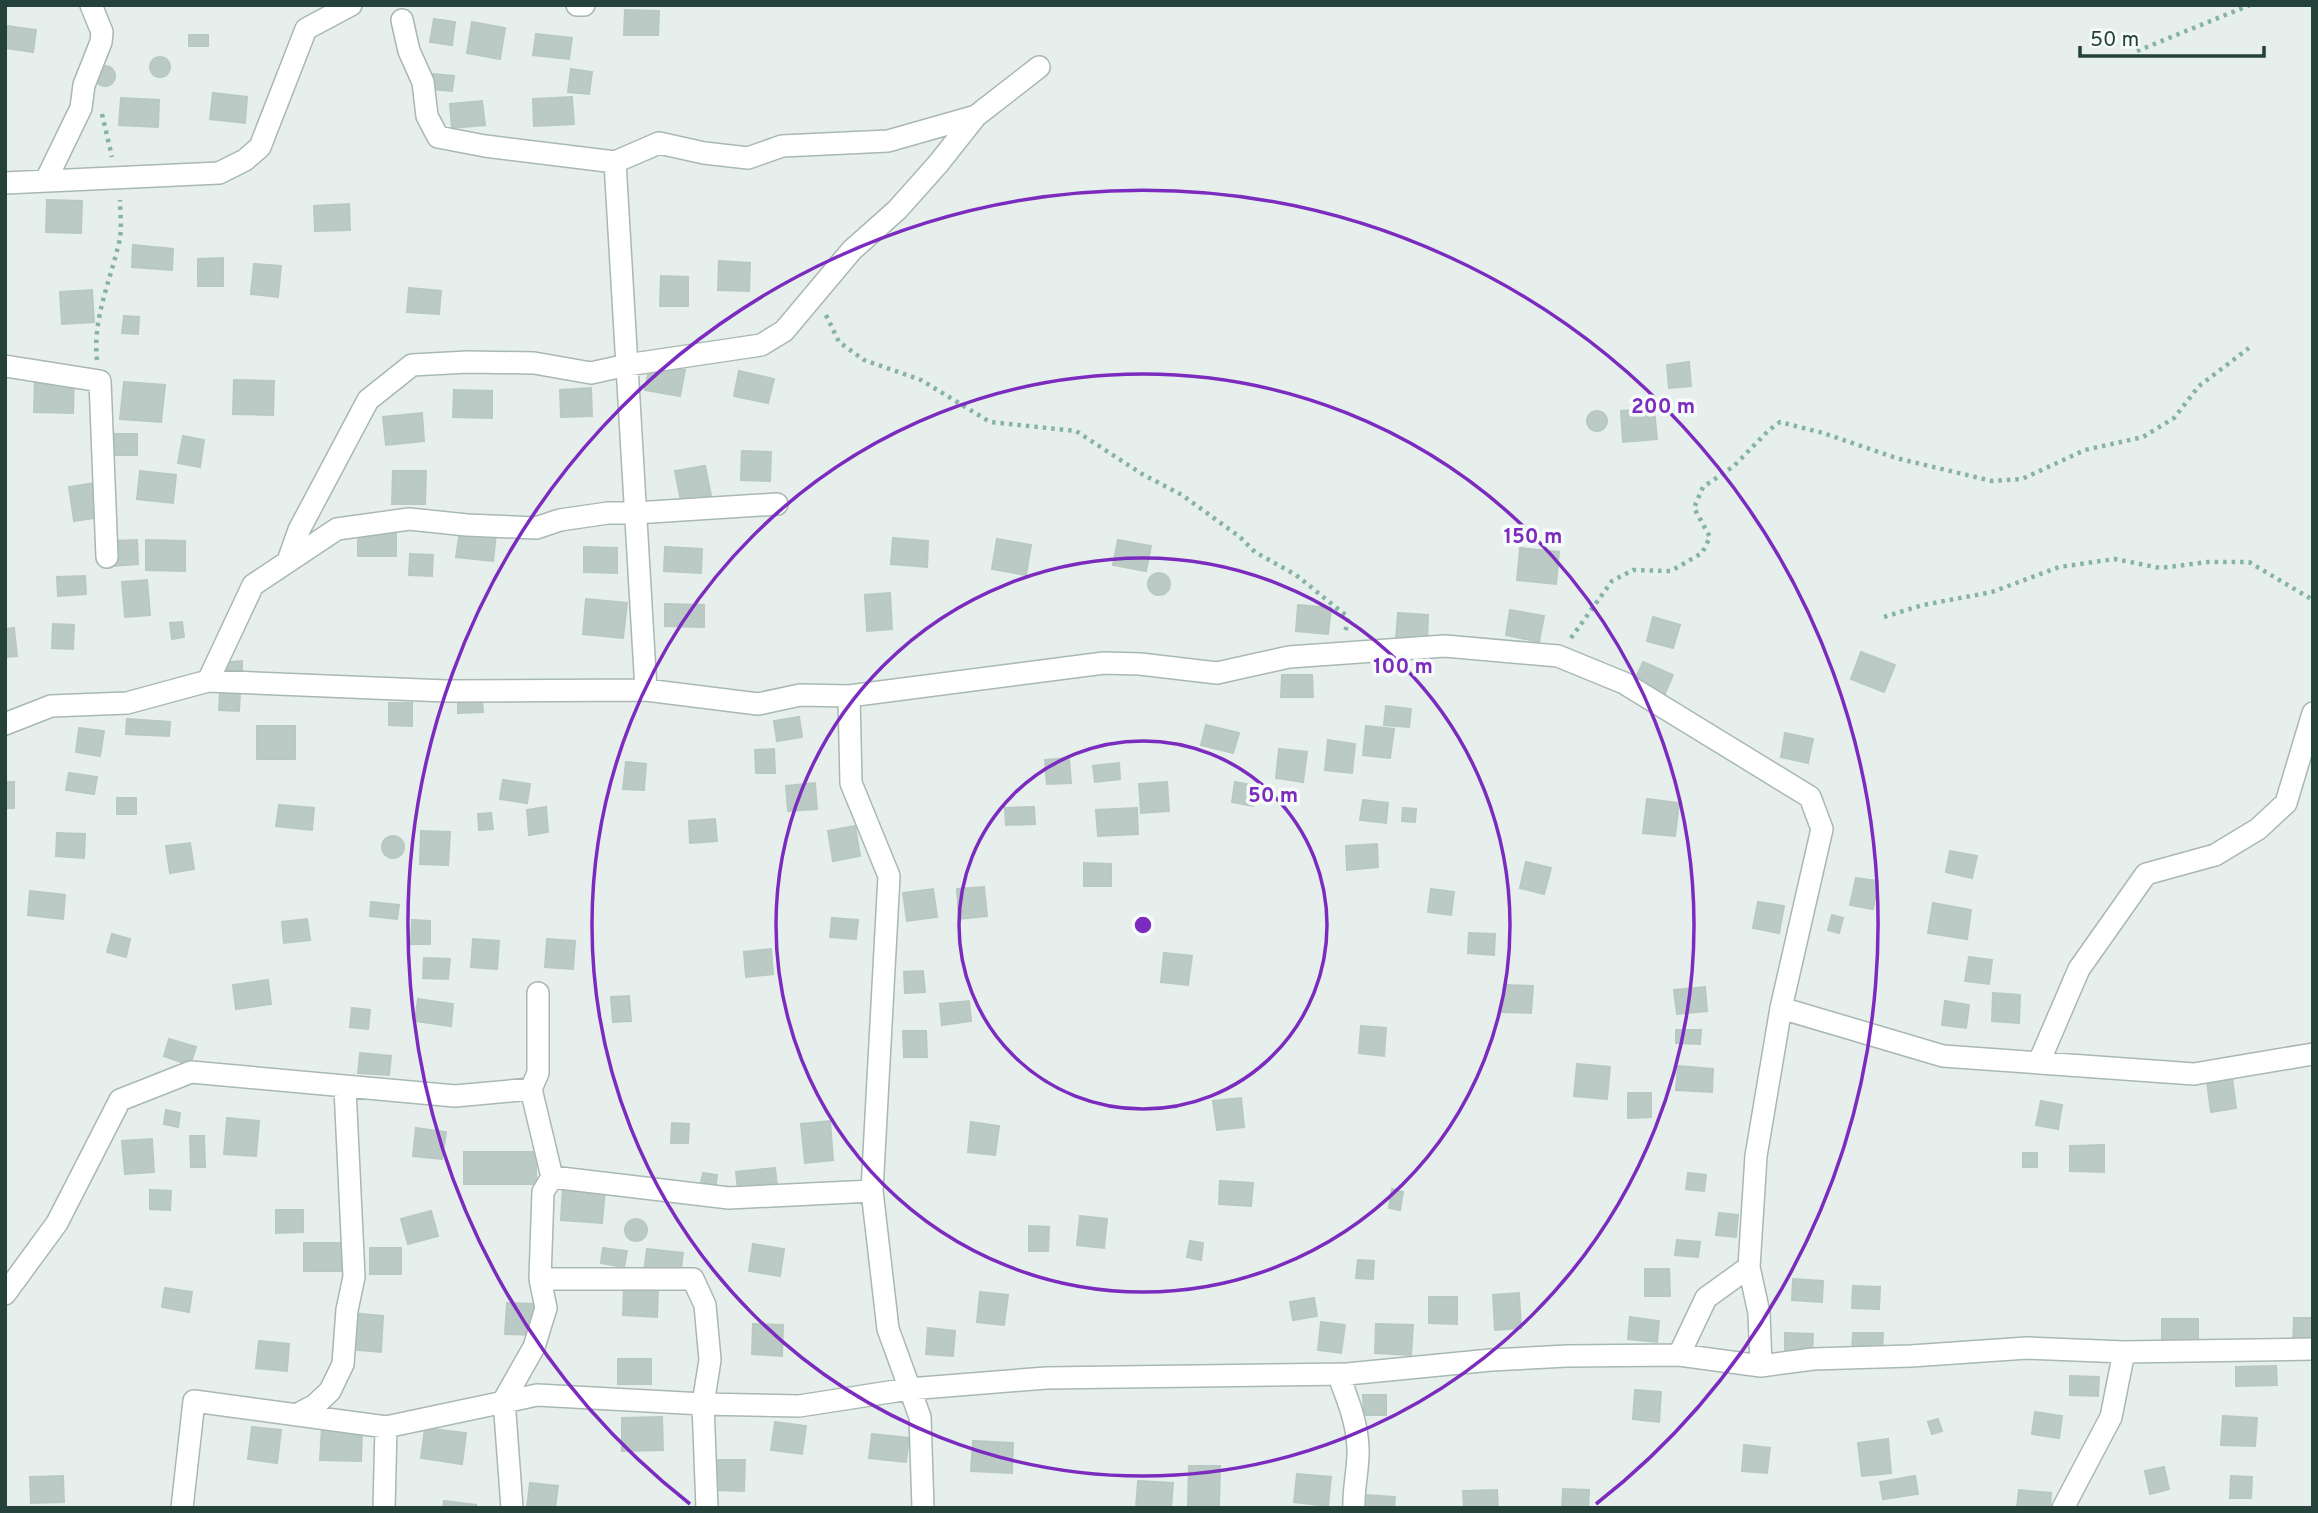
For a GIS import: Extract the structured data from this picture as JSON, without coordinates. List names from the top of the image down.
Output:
{
  "scale_bar": "50 m",
  "rings": [
    "200 m",
    "150 m",
    "100 m",
    "50 m"
  ]
}
